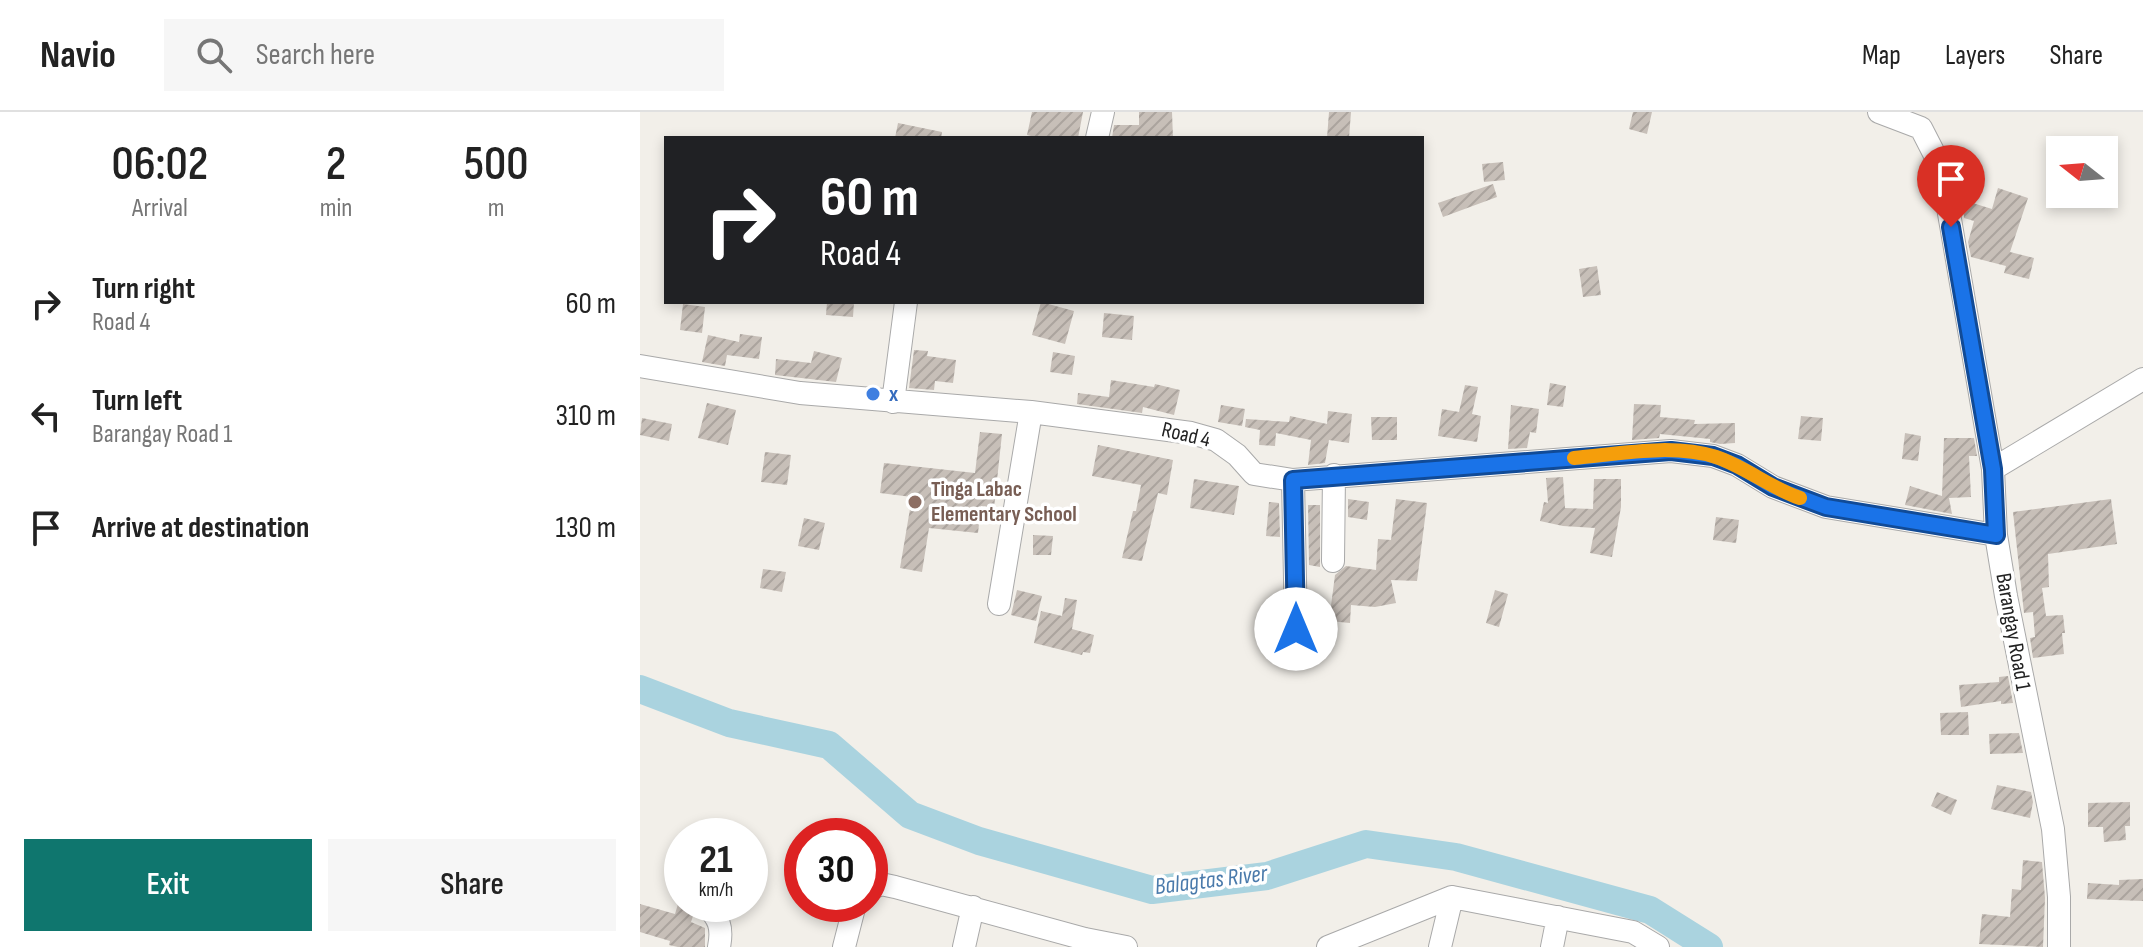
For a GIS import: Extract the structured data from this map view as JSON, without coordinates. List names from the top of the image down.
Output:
{
  "streets": {
    "street": ["Road 4", "Barangay Road 1"]
  },
  "crossings": [
    ["Road 4", "Barangay Road 1"]
  ],
  "water": ["Balagtas River"],
  "places": ["x", "Tinga Labac Elementary School"],
  "north": "left",
  "page": {
    "header": "Navio",
    "search": "Search here",
    "nav": ["Map", "Layers", "Share"],
    "eta": [
      "06:02",
      "Arrival",
      "2",
      "min",
      "500",
      "m"
    ],
    "turn": ["60 m", "Road 4"],
    "list": [
      {
        "name": "Turn right",
        "note": "Road 4",
        "value": "60 m"
      },
      {
        "name": "Turn left",
        "note": "Barangay Road 1",
        "value": "310 m"
      },
      {
        "name": "Arrive at destination",
        "value": "130 m"
      }
    ],
    "speed": "21 km/h",
    "limit": "30",
    "buttons": ["Exit", "Share"]
  }
}
